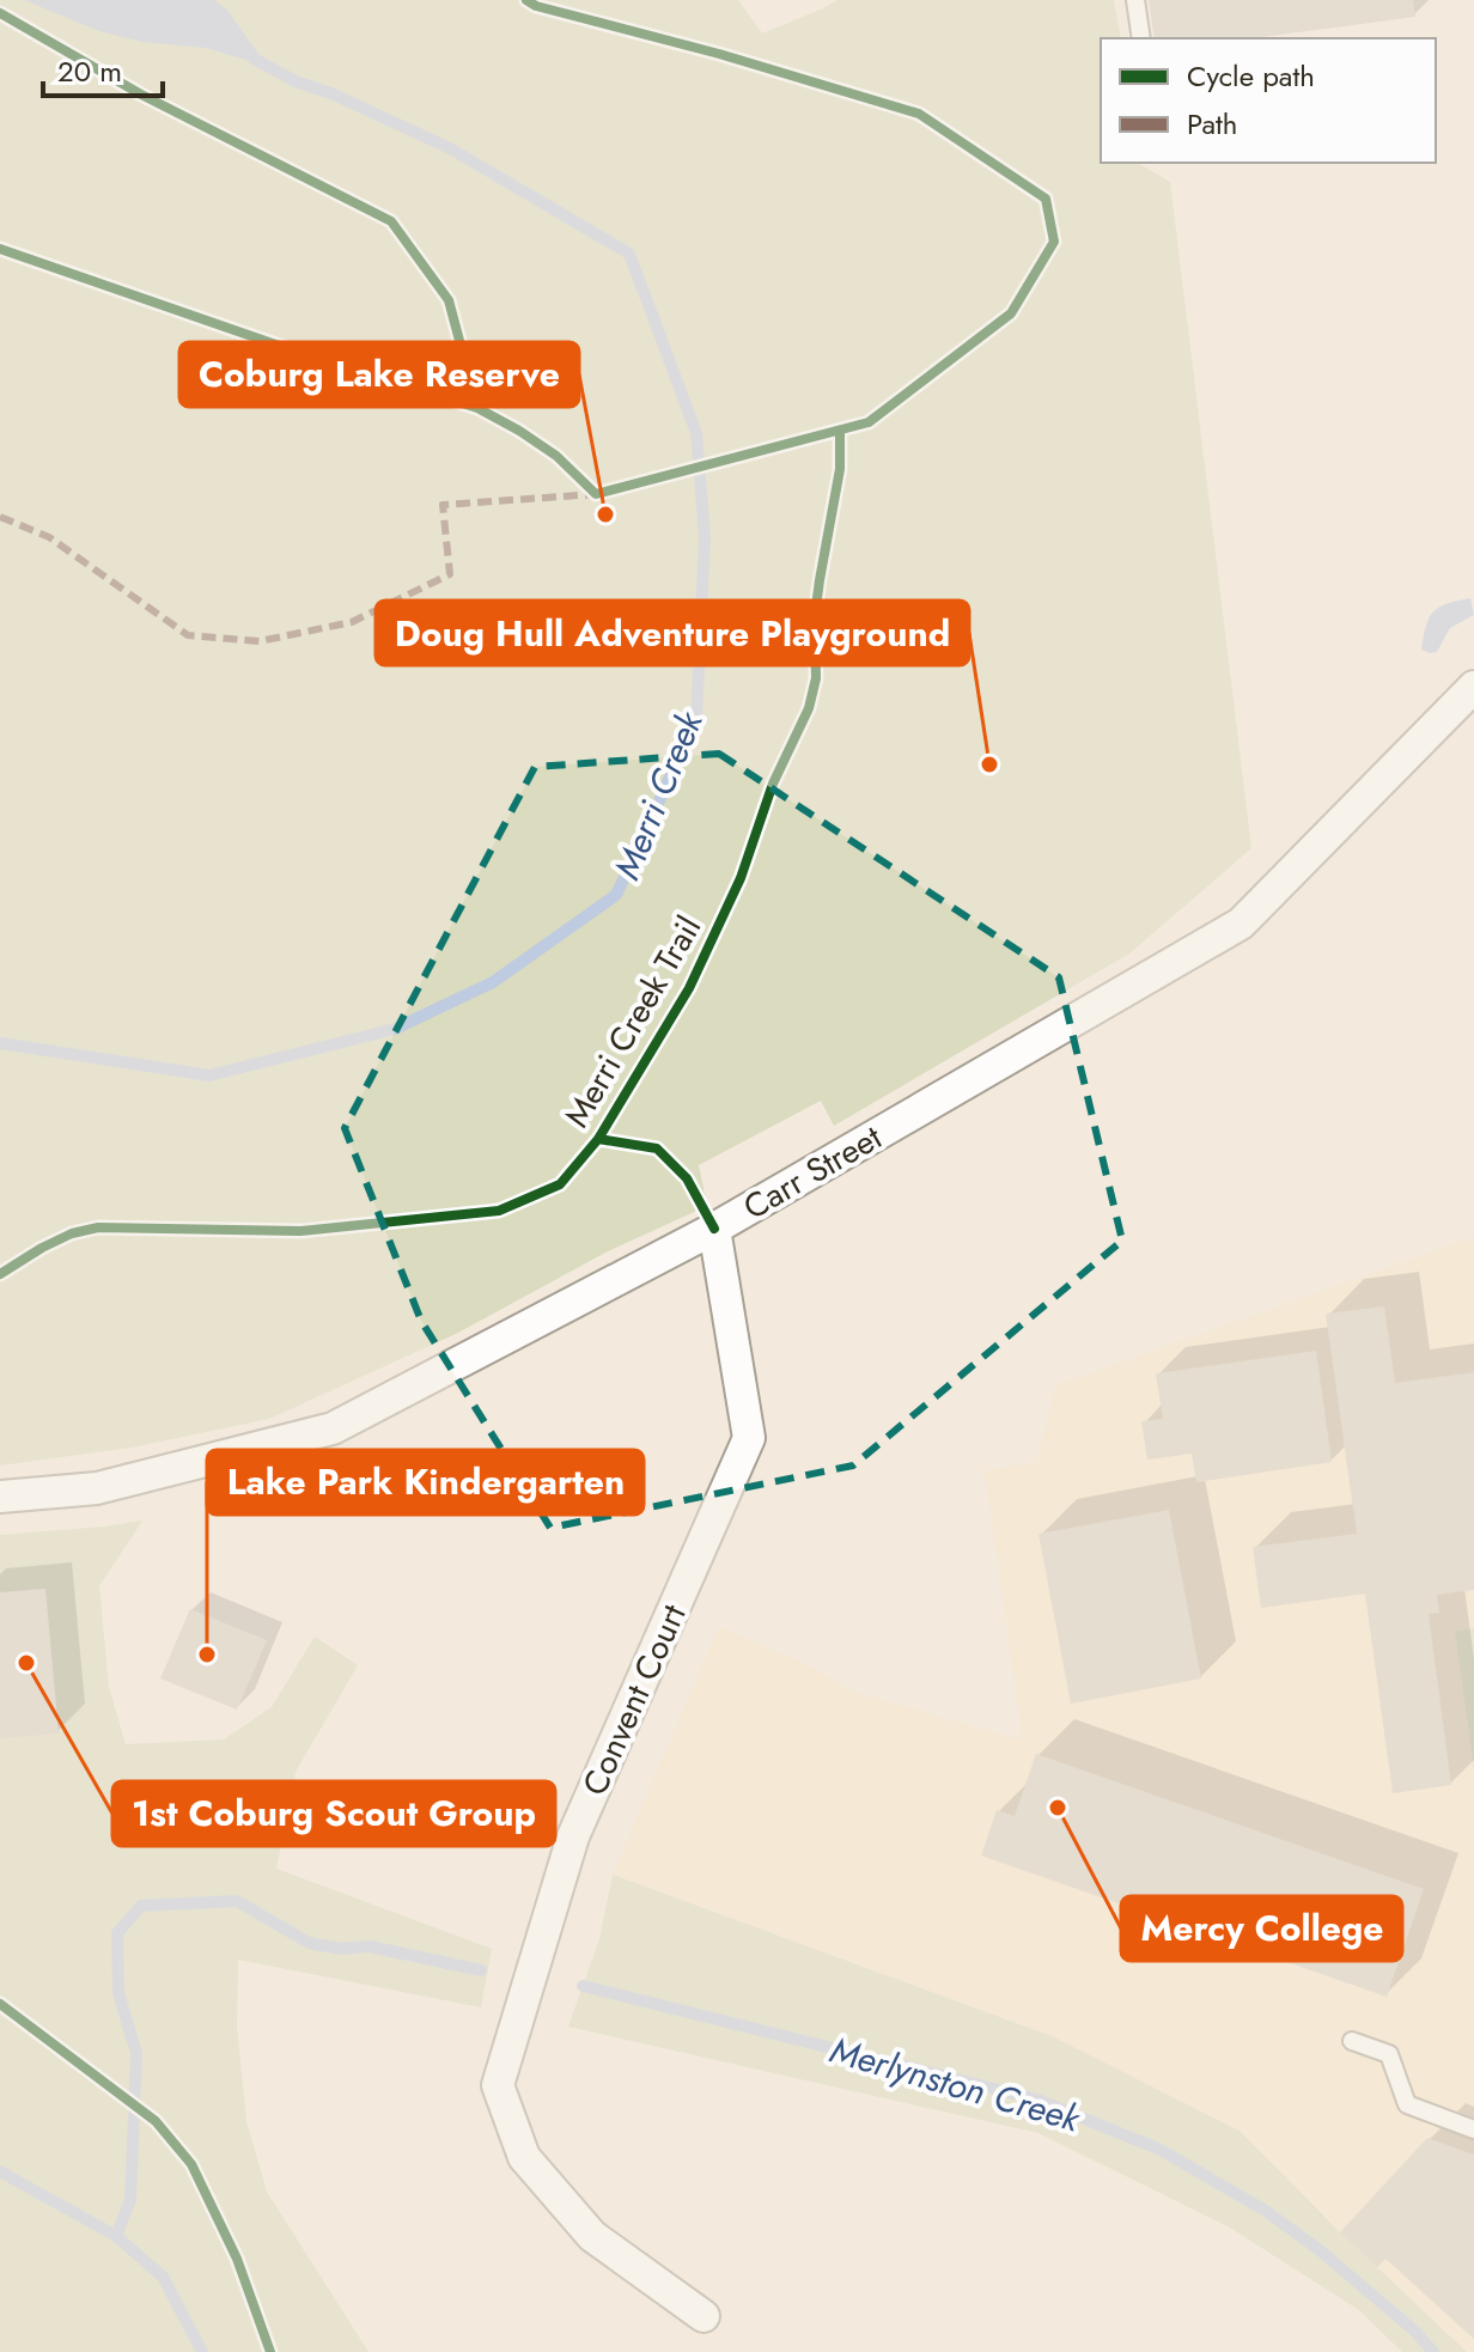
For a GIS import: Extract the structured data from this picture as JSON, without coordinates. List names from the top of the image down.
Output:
{
  "streets": {
    "street": ["Carr Street", "Convent Court"],
    "cycle path": ["Merri Creek Trail"]
  },
  "crossings": [
    ["Carr Street", "Convent Court"]
  ],
  "water": ["Merri Creek", "Merlynston Creek"],
  "places": [
    "Coburg Lake Reserve",
    "Doug Hull Adventure Playground",
    "Lake Park Kindergarten",
    "1st Coburg Scout Group",
    "Mercy College"
  ],
  "legend": ["Cycle path", "Path"],
  "scale_bar": "20 m"
}
